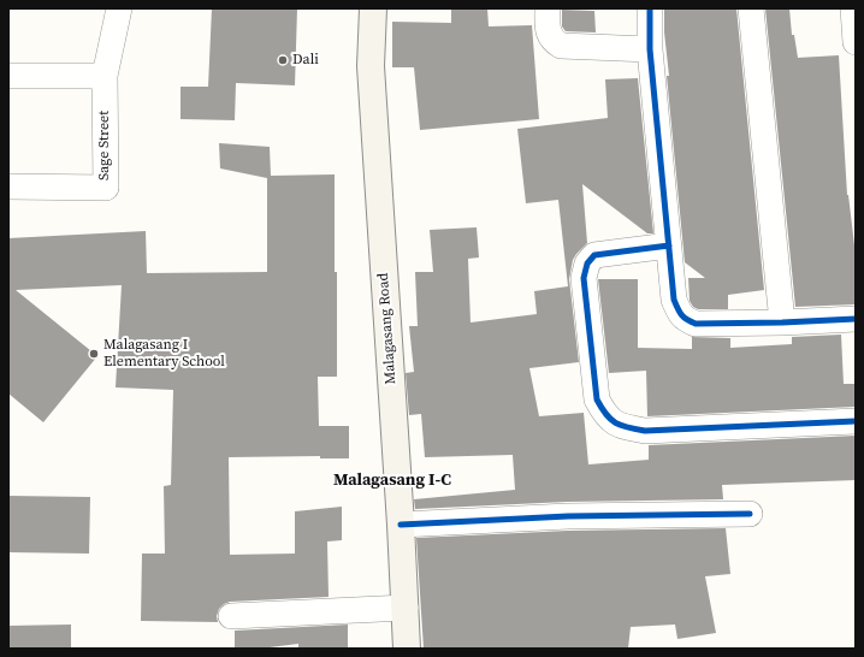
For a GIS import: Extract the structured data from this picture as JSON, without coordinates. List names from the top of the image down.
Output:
{
  "streets": {
    "main road": ["Malagasang Road"],
    "street": ["Sage Street"]
  },
  "districts": ["Malagasang I-C"],
  "places": ["Dali", "Malagasang I Elementary School"]
}
